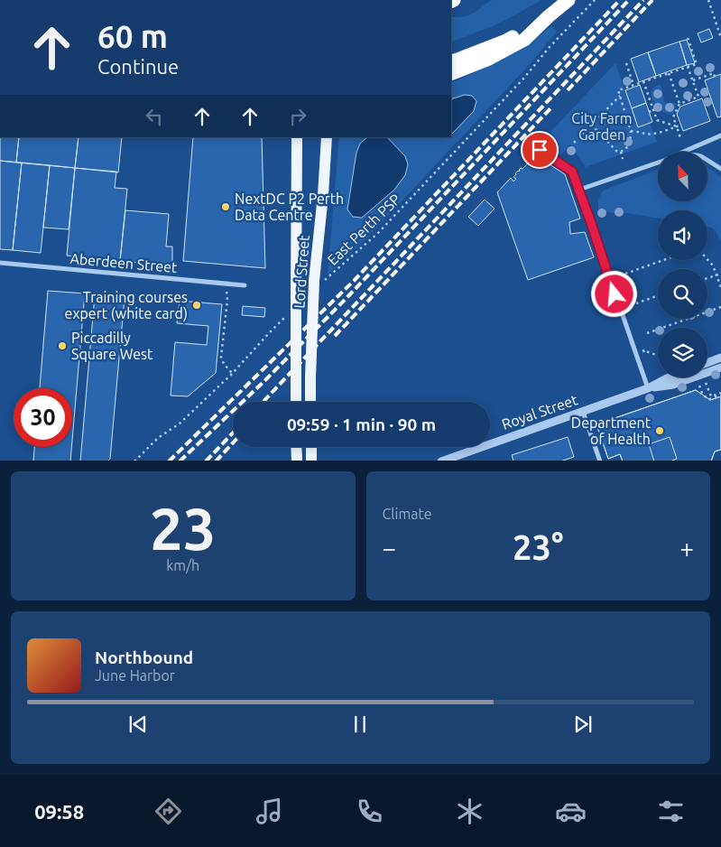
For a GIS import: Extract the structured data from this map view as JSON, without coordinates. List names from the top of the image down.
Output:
{
  "streets": {
    "main road": ["Lord Street"],
    "street": ["Aberdeen Street", "Royal Street"],
    "path": ["East Perth PSP"]
  },
  "crossings": [
    ["East Perth PSP", "Lord Street"]
  ],
  "parks": ["City Farm Garden"],
  "places": [
    "NextDC P2 Perth Data Centre",
    "Training courses expert (white card)",
    "Piccadilly Square West",
    "Department of Health"
  ],
  "north": "top left",
  "page": {
    "turn": ["60 m", "Continue"],
    "limit": "30",
    "trip": "09:59 · 1 min · 90 m",
    "tile": [
      ["23", "km/h"],
      "Climate"
    ],
    "heat": ["−", "23°", "+"],
    "song": ["Northbound", "June Harbor"],
    "tabs": "09:58"
  }
}
